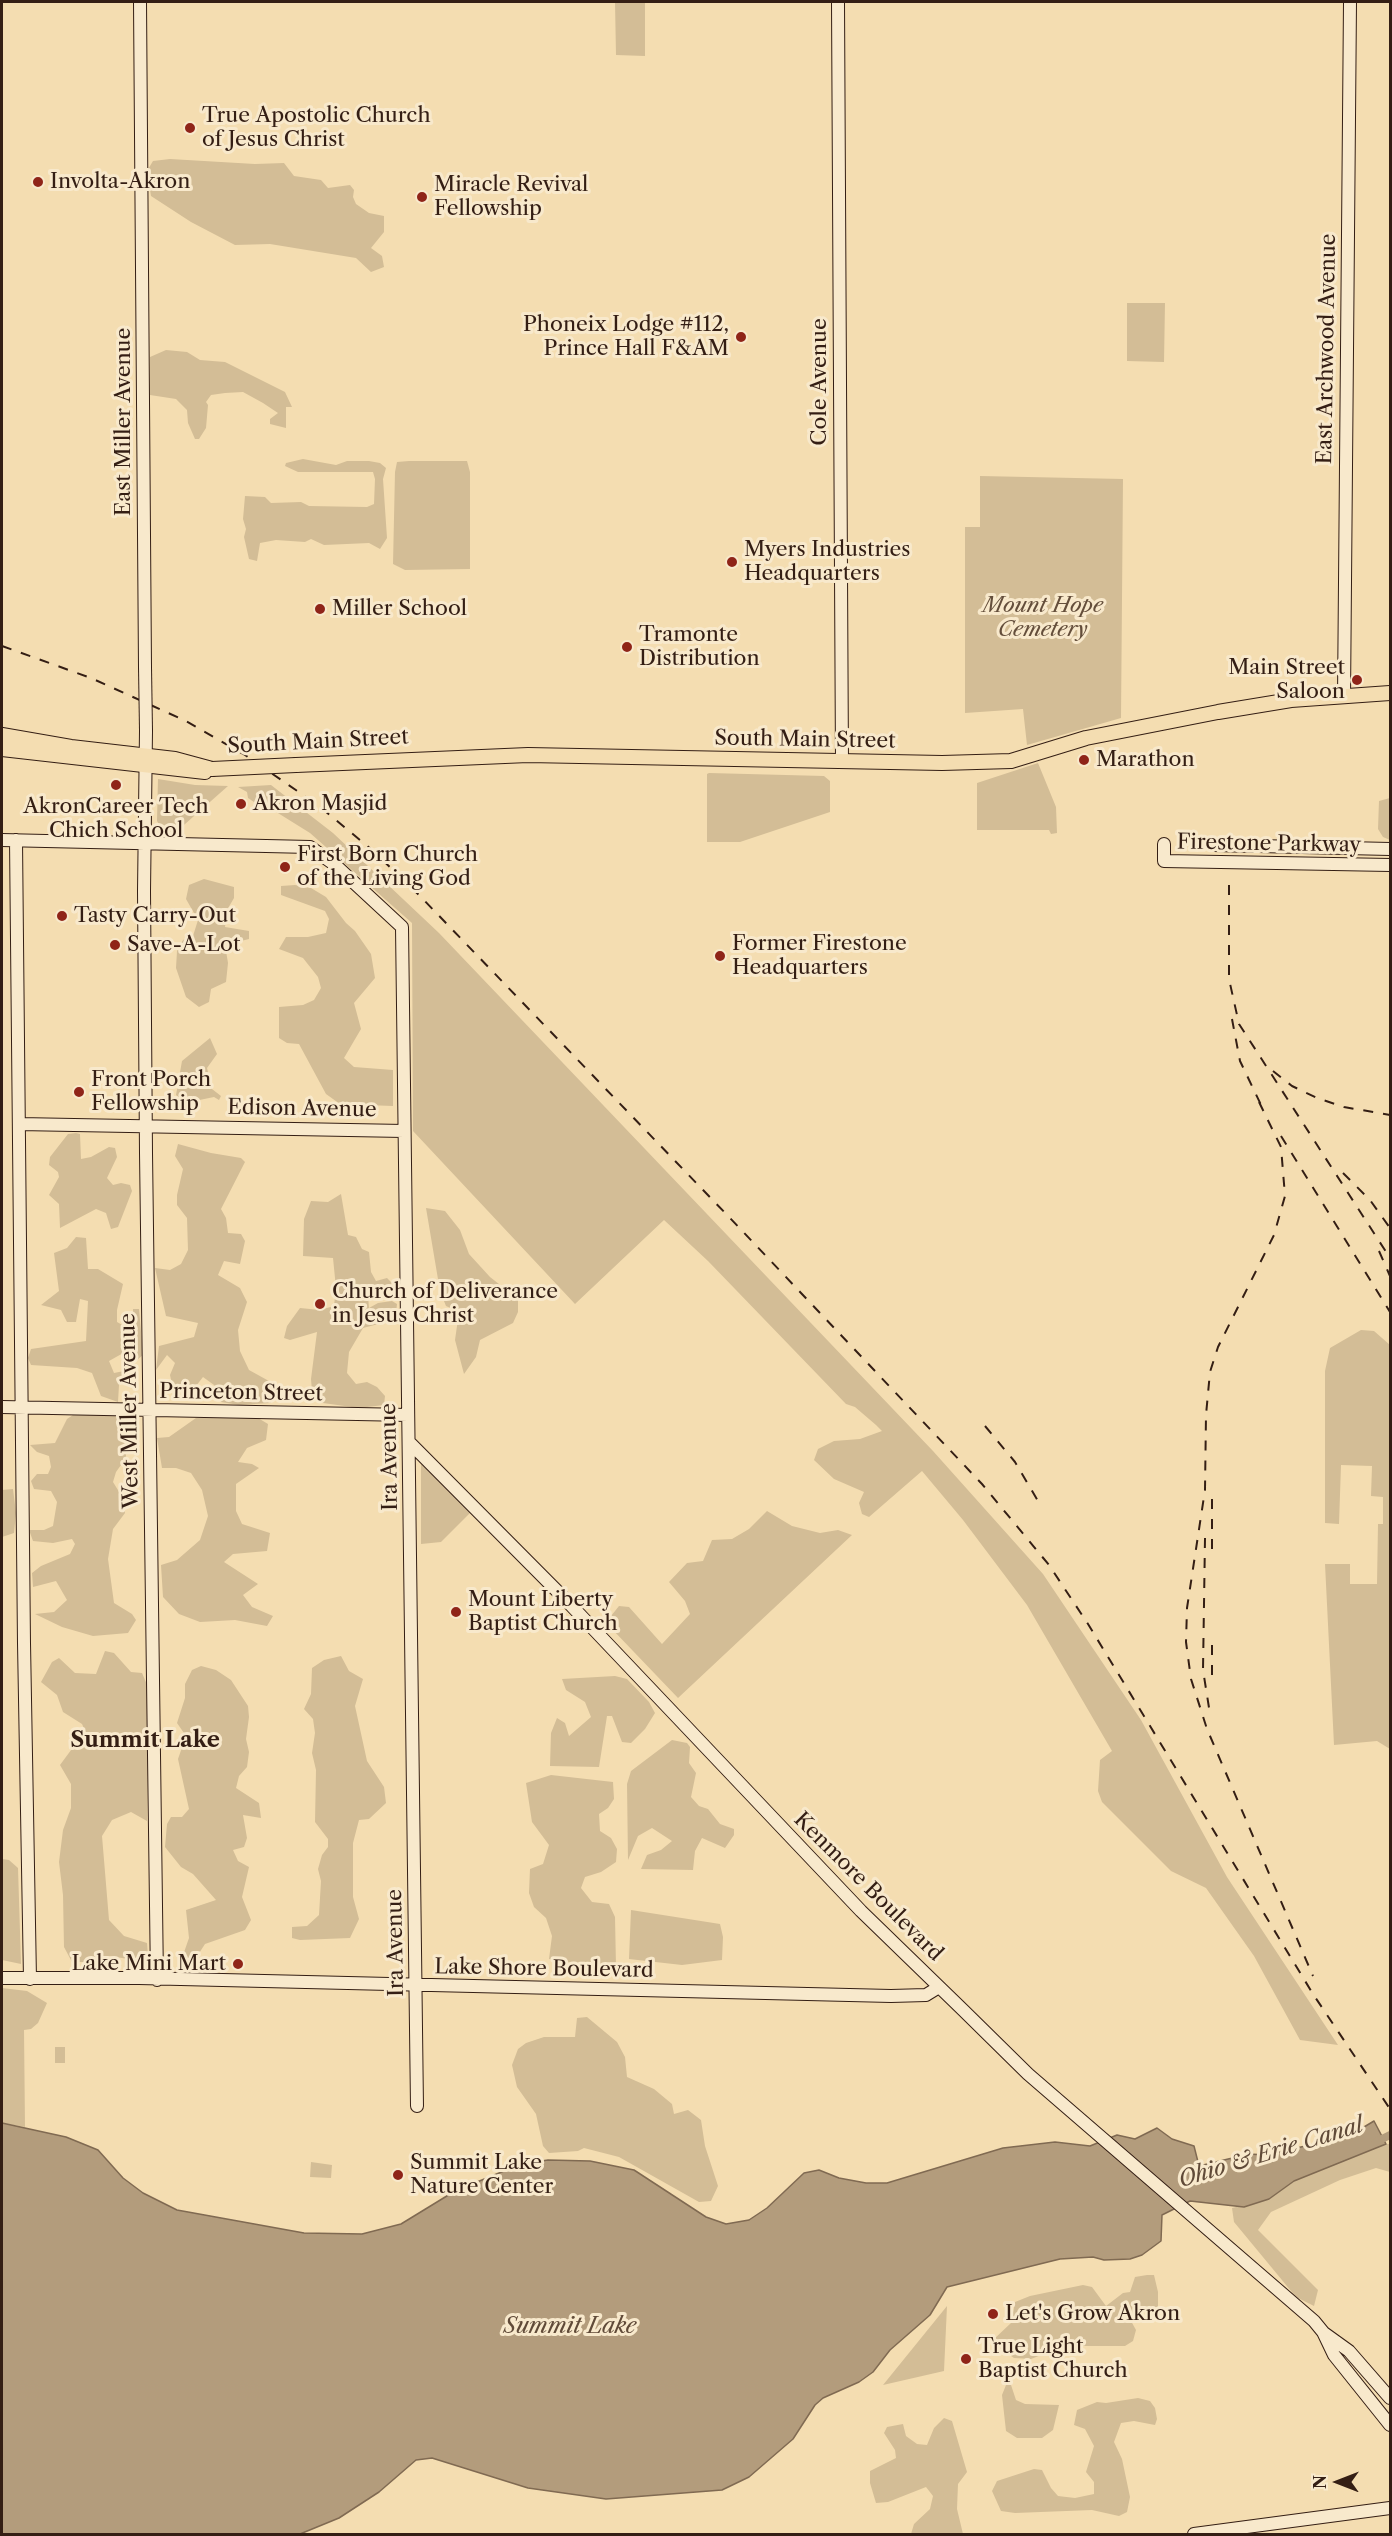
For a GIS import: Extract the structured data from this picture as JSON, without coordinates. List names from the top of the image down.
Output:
{
  "streets": {
    "main road": ["South Main Street"],
    "street": [
      "East Archwood Avenue",
      "Cole Avenue",
      "East Miller Avenue",
      "Firestone Parkway",
      "Edison Avenue",
      "Princeton Street",
      "West Miller Avenue",
      "Ira Avenue",
      "Kenmore Boulevard",
      "Lake Shore Boulevard"
    ]
  },
  "crossings": [
    ["East Archwood Avenue", "South Main Street"],
    ["Cole Avenue", "South Main Street"],
    ["East Miller Avenue", "South Main Street"],
    ["East Miller Avenue", "West Miller Avenue"],
    ["East Miller Avenue", "Ira Avenue"],
    ["Edison Avenue", "West Miller Avenue"],
    ["Edison Avenue", "Ira Avenue"],
    ["Princeton Street", "West Miller Avenue"],
    ["Princeton Street", "Ira Avenue"],
    ["West Miller Avenue", "Ira Avenue"],
    ["West Miller Avenue", "Lake Shore Boulevard"],
    ["Ira Avenue", "Kenmore Boulevard"],
    ["Ira Avenue", "Lake Shore Boulevard"],
    ["Kenmore Boulevard", "Lake Shore Boulevard"]
  ],
  "districts": ["Summit Lake"],
  "water": ["Ohio & Erie Canal", "Summit Lake"],
  "parks": ["Mount Hope Cemetery"],
  "places": [
    "True Apostolic Church of Jesus Christ",
    "Involta-Akron",
    "Miracle Revival Fellowship",
    "Phoneix Lodge #112, Prince Hall F&AM",
    "Myers Industries Headquarters",
    "Miller School",
    "Tramonte Distribution",
    "Main Street Saloon",
    "Marathon",
    "AkronCareer Tech Chich School",
    "Akron Masjid",
    "First Born Church of the Living God",
    "Tasty Carry-Out",
    "Save-A-Lot",
    "Former Firestone Headquarters",
    "Front Porch Fellowship",
    "Church of Deliverance in Jesus Christ",
    "Mount Liberty Baptist Church",
    "Lake Mini Mart",
    "Summit Lake Nature Center",
    "Let's Grow Akron",
    "True Light Baptist Church"
  ],
  "north": "left"
}
